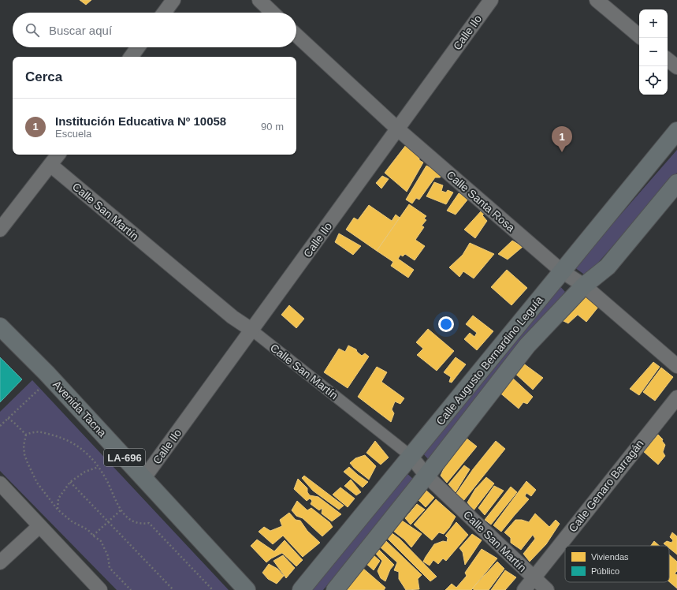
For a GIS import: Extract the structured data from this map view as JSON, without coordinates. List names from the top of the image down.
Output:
{
  "streets": {
    "main road": ["Calle Augusto Bernardino Leguía", "Avenida Tacna", "LA-696"],
    "street": [
      "Calle Ilo",
      "Calle Santa Rosa",
      "Calle San Martín",
      "Calle Genaro Barragán"
    ]
  },
  "crossings": [
    ["Calle Ilo", "Calle Santa Rosa"],
    ["Calle Ilo", "Calle San Martín"],
    ["Calle Ilo", "Avenida Tacna"],
    ["Calle Santa Rosa", "Calle Augusto Bernardino Leguía"],
    ["Calle San Martín", "Calle Augusto Bernardino Leguía"],
    ["Calle San Martín", "Calle Genaro Barragán"]
  ],
  "legend": ["Viviendas", "Público"],
  "page": {
    "map_buttons": ["+", "−"],
    "search": "Buscar aquí",
    "heading": "Cerca",
    "list": [
      {
        "mark": "1",
        "name": "Institución Educativa Nº 10058",
        "note": "Escuela",
        "value": "90 m"
      }
    ],
    "pins": "1"
  }
}
